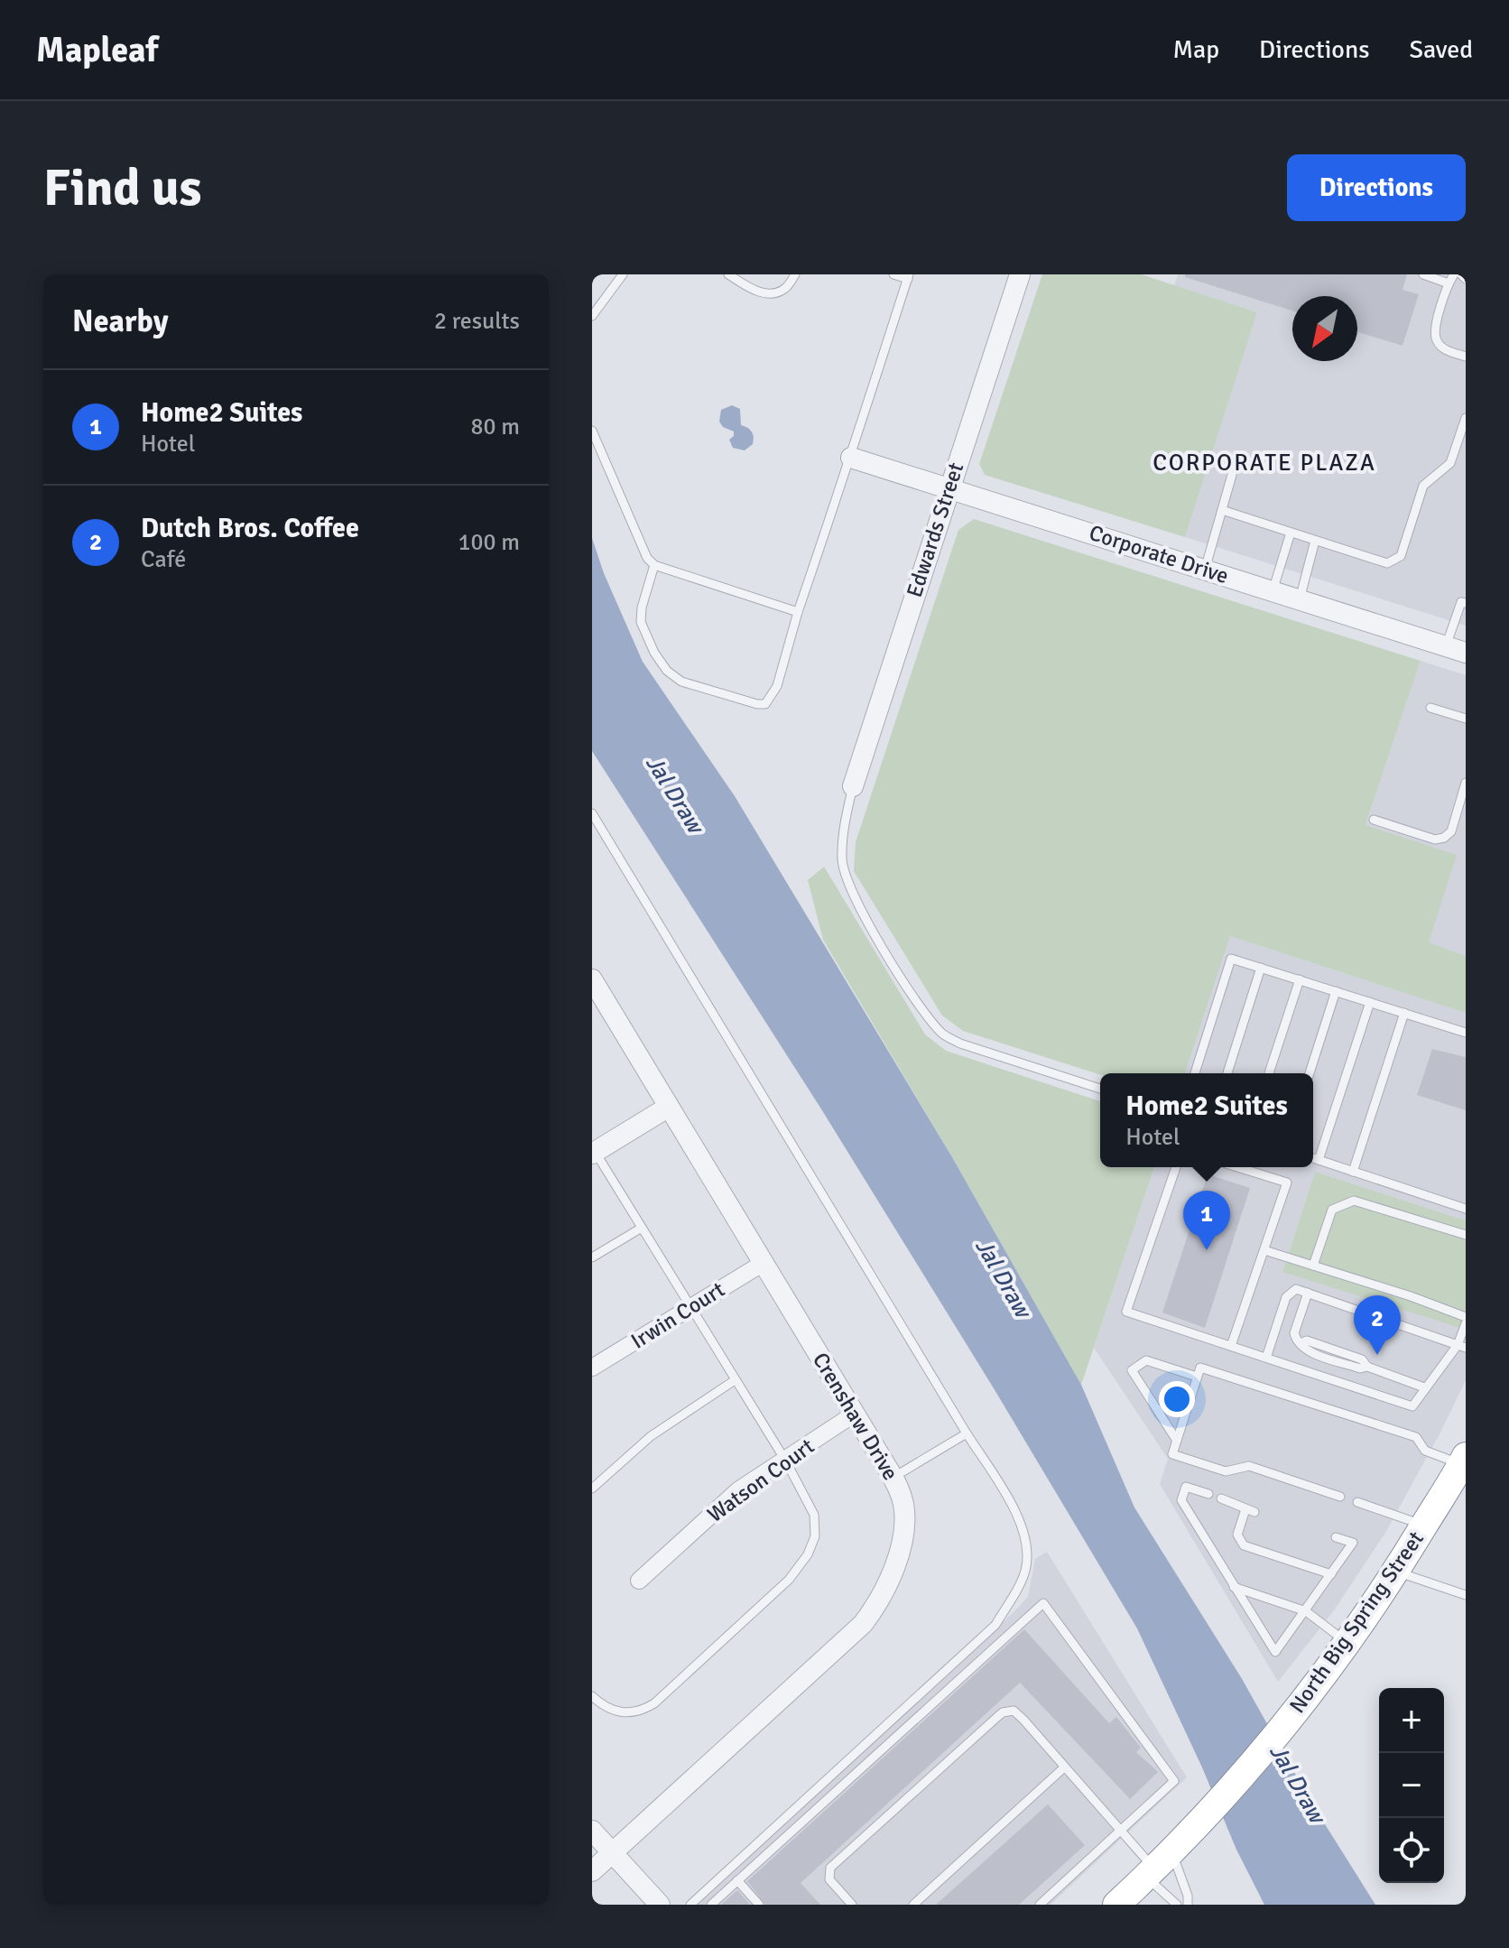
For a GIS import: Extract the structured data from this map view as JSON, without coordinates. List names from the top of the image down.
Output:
{
  "streets": {
    "highway": ["North Big Spring Street"],
    "street": [
      "Edwards Street",
      "Corporate Drive",
      "Irwin Court",
      "Crenshaw Drive",
      "Watson Court"
    ]
  },
  "crossings": [
    ["Edwards Street", "Corporate Drive"],
    ["Irwin Court", "Crenshaw Drive"],
    ["Crenshaw Drive", "Watson Court"]
  ],
  "districts": ["CORPORATE PLAZA"],
  "water": ["Jal Draw"],
  "north": "bottom left",
  "page": {
    "header": "Mapleaf",
    "nav": ["Map", "Directions", "Saved"],
    "buttons": "Directions",
    "title": "Find us",
    "heading": ["Nearby", "2 results"],
    "list": [
      {
        "mark": "1",
        "name": "Home2 Suites",
        "note": "Hotel",
        "value": "80 m"
      },
      {
        "mark": "2",
        "name": "Dutch Bros. Coffee",
        "note": "Café",
        "value": "100 m"
      }
    ],
    "popup": ["Home2 Suites", "Hotel"],
    "pins": ["1", "2"],
    "map_buttons": ["+", "−"]
  }
}
